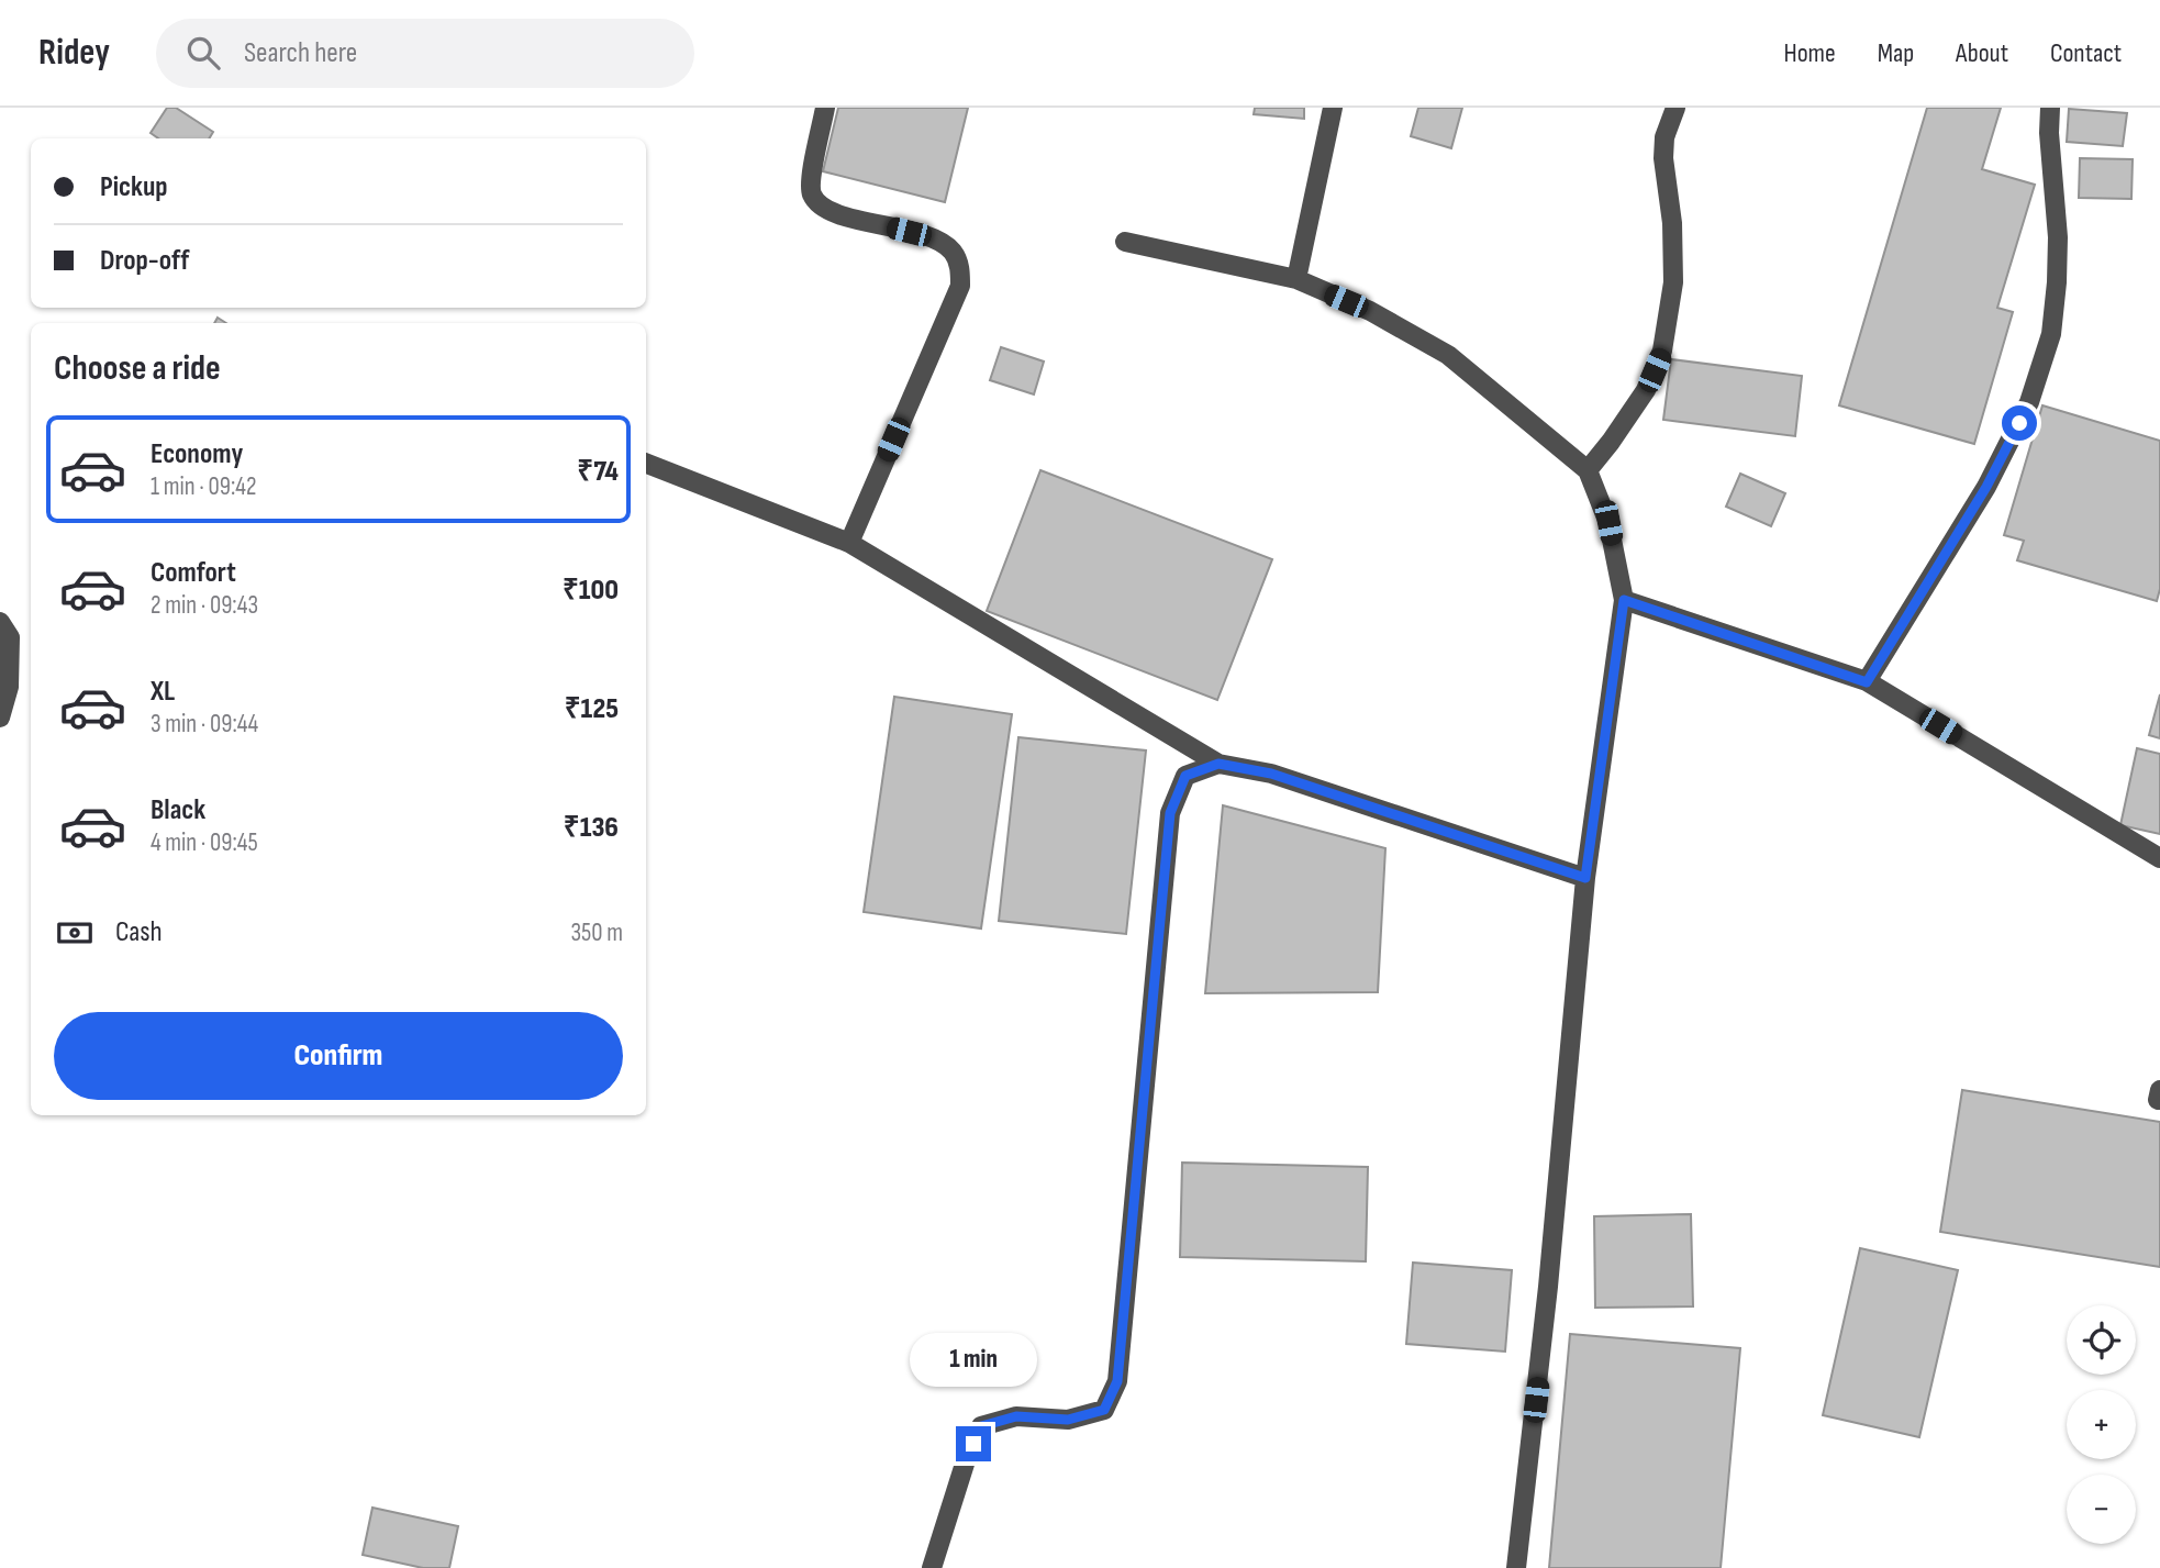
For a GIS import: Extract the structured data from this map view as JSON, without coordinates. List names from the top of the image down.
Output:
{
  "page": {
    "header": "Ridey",
    "search": "Search here",
    "nav": [
      "Home",
      "Map",
      "About",
      "Contact"
    ],
    "banner": ["Pickup", "Drop-off"],
    "heading": "Choose a ride",
    "list": [
      {
        "name": "Economy",
        "note": "1 min · 09:42",
        "value": "₹74"
      },
      {
        "name": "Comfort",
        "note": "2 min · 09:43",
        "value": "₹100"
      },
      {
        "name": "XL",
        "note": "3 min · 09:44",
        "value": "₹125"
      },
      {
        "name": "Black",
        "note": "4 min · 09:45",
        "value": "₹136"
      }
    ],
    "pay": ["Cash", "350 m"],
    "buttons": "Confirm",
    "map_buttons": ["+", "−"],
    "bubble": "1 min"
  }
}
